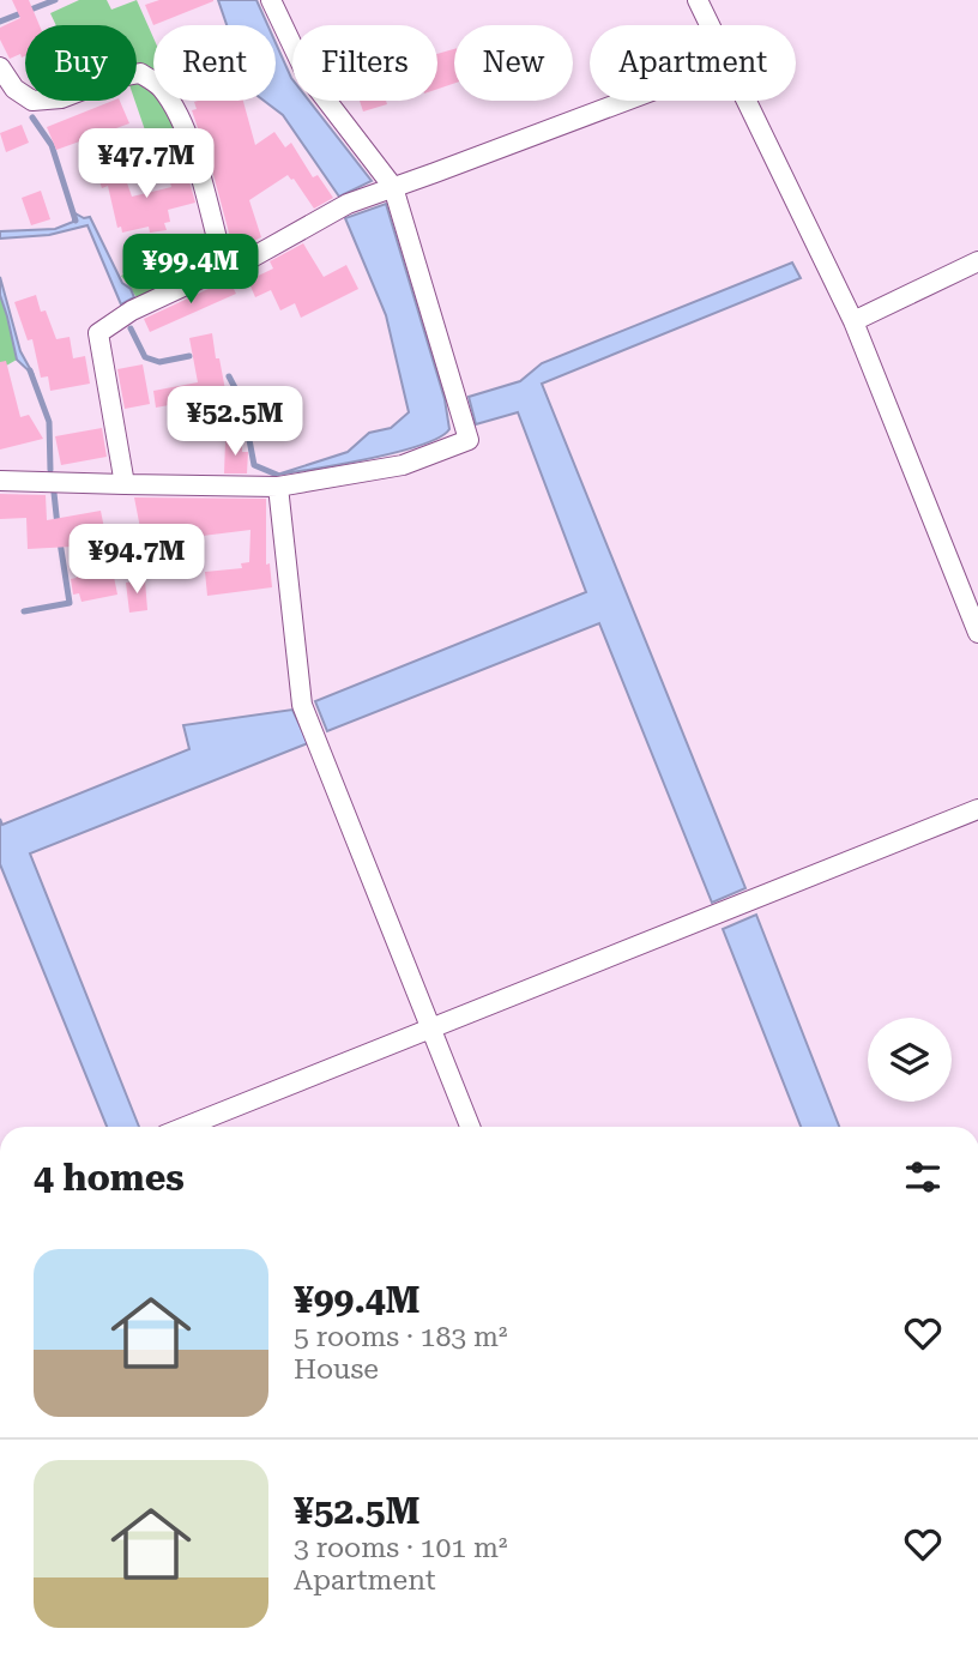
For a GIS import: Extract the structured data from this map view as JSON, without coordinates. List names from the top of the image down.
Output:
{
  "page": {
    "chip": [
      "Buy",
      "Rent",
      "Filters",
      "New",
      "Apartment"
    ],
    "price": [
      "¥47.7M",
      "¥99.4M",
      "¥52.5M",
      "¥94.7M"
    ],
    "heading": "4 homes",
    "list": [
      {
        "name": "¥99.4M",
        "note": "5 rooms · 183 m² · House"
      },
      {
        "name": "¥52.5M",
        "note": "3 rooms · 101 m² · Apartment"
      }
    ]
  }
}
